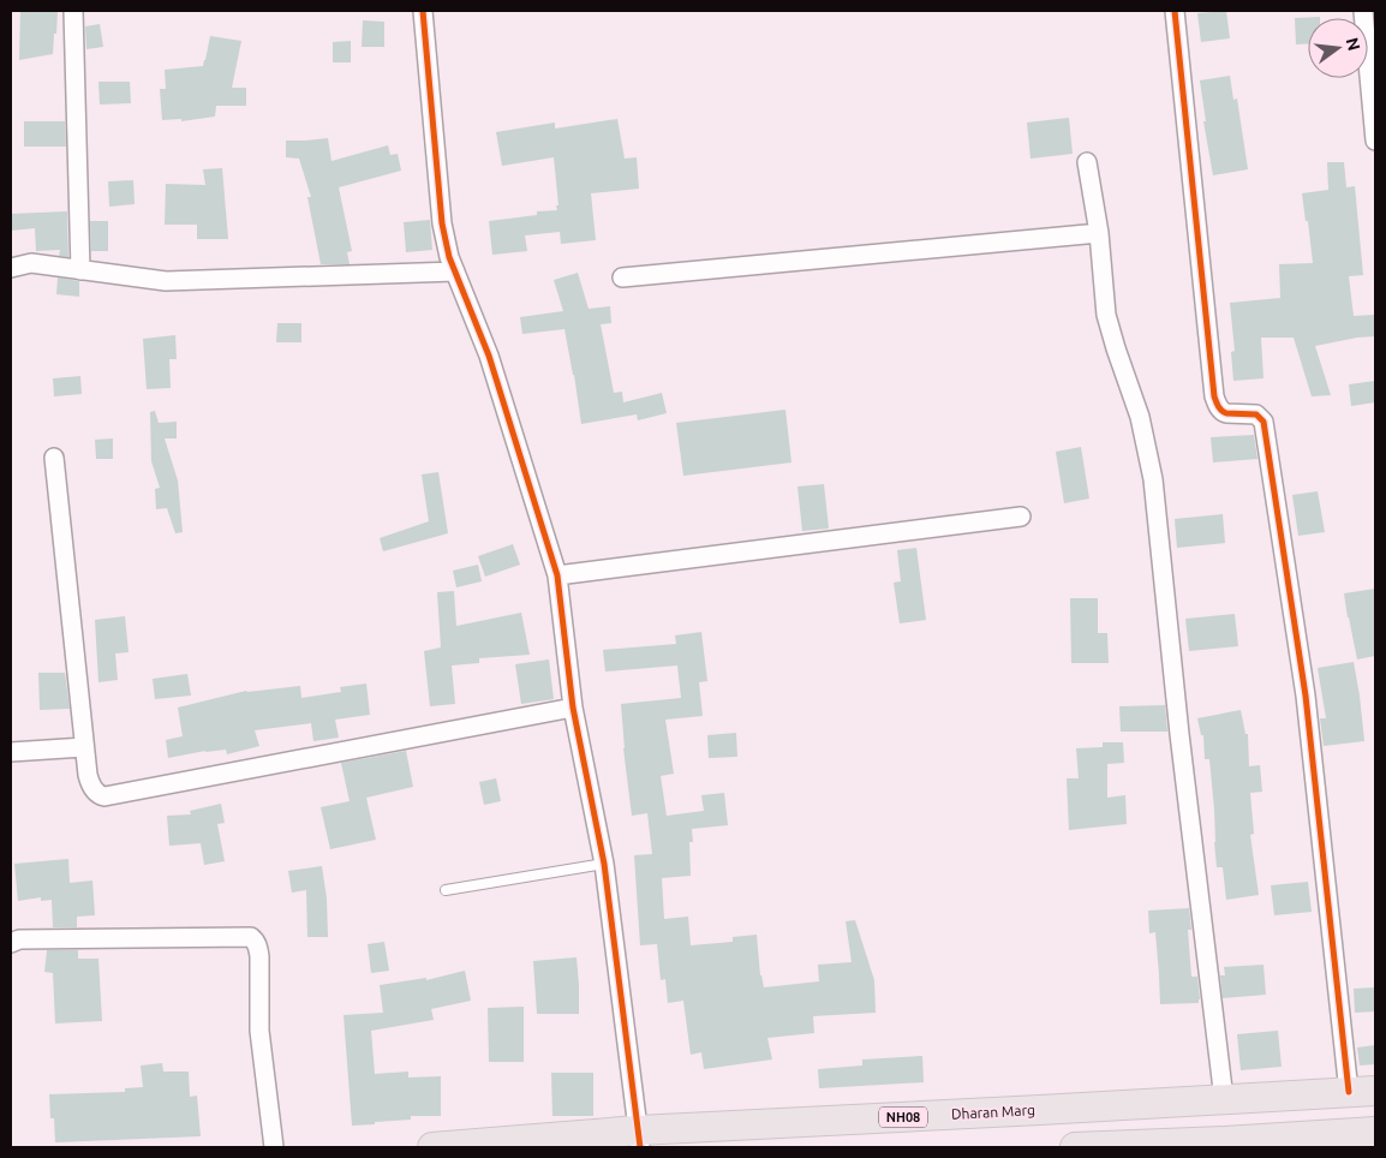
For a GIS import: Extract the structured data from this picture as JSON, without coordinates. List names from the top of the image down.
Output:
{
  "streets": {
    "main road": ["Dharan Marg", "NH08"]
  },
  "north": "right"
}
